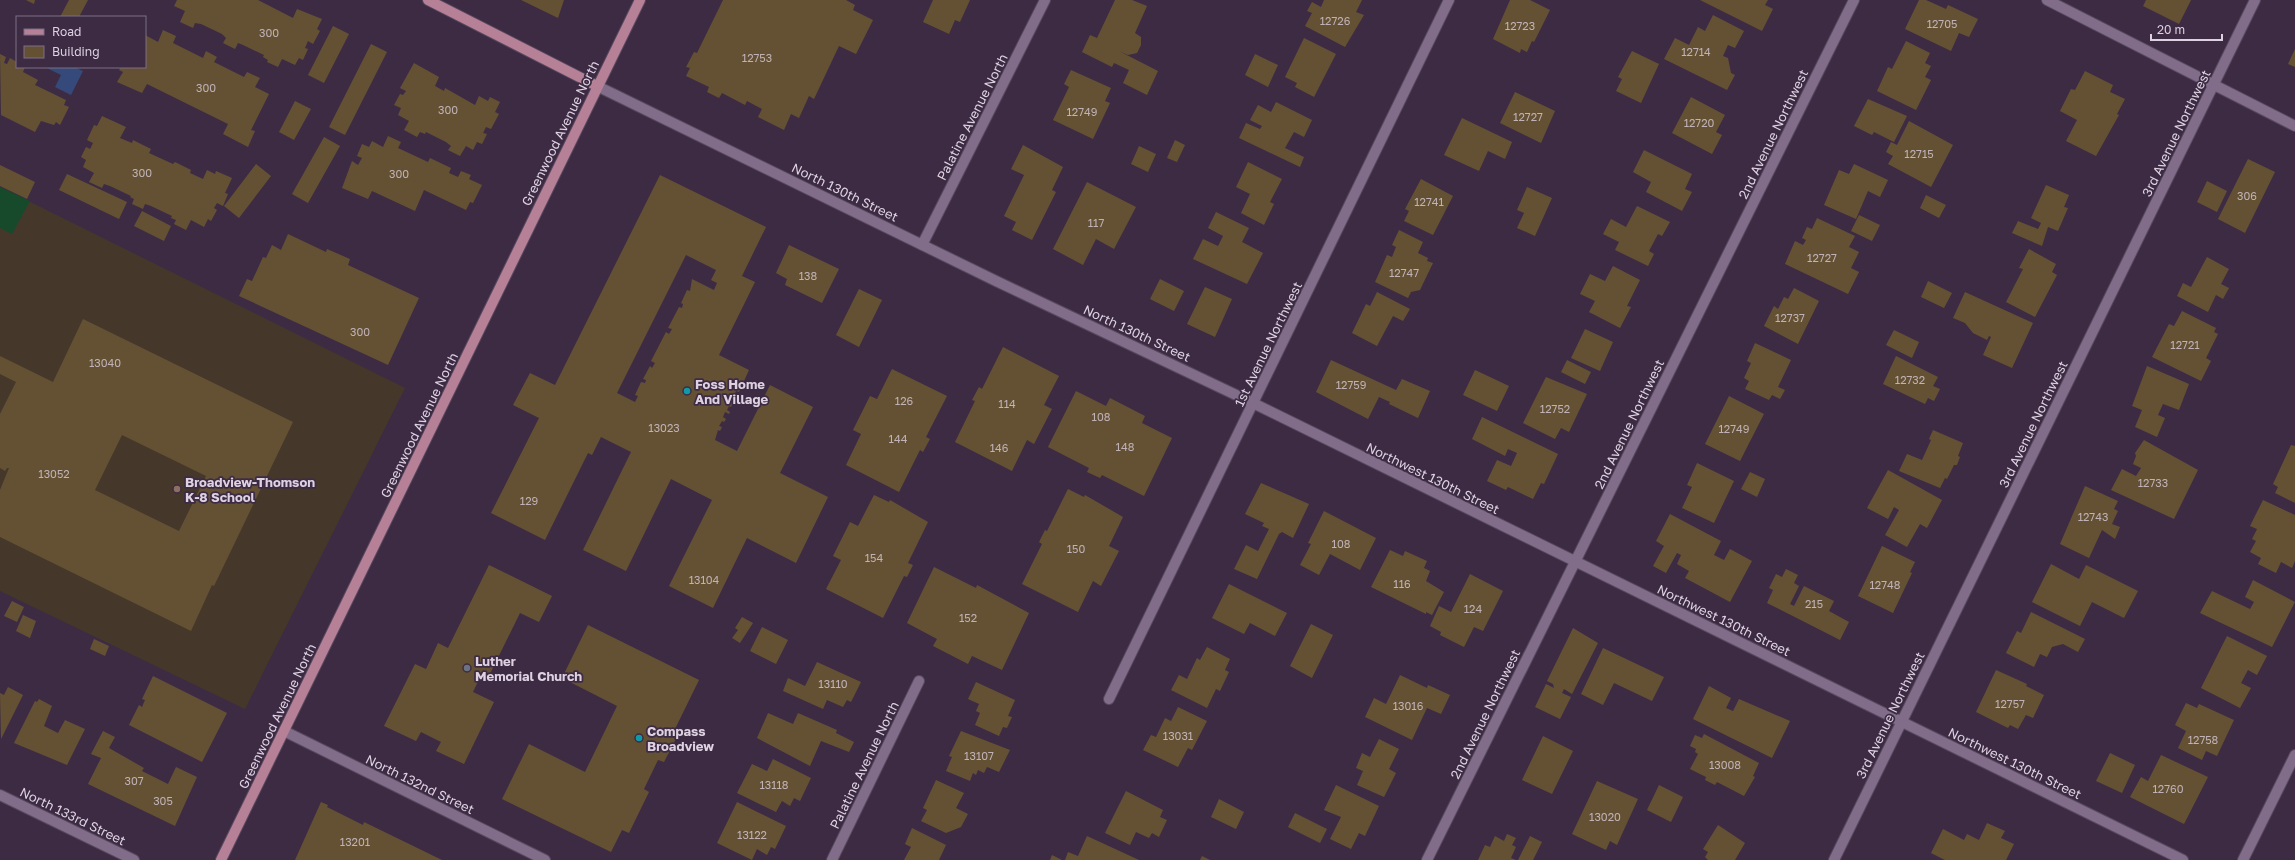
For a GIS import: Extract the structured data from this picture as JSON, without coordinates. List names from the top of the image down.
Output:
{
  "streets": {
    "main road": ["Greenwood Avenue North", "North 130th Street"],
    "street": [
      "Palatine Avenue North",
      "3rd Avenue Northwest",
      "2nd Avenue Northwest",
      "1st Avenue Northwest",
      "Northwest 130th Street",
      "North 132nd Street",
      "North 133rd Street"
    ]
  },
  "crossings": [
    ["Palatine Avenue North", "North 130th Street"],
    ["Greenwood Avenue North", "North 130th Street"],
    ["Greenwood Avenue North", "North 132nd Street"],
    ["3rd Avenue Northwest", "Northwest 130th Street"],
    ["2nd Avenue Northwest", "Northwest 130th Street"],
    ["North 130th Street", "1st Avenue Northwest"],
    ["North 130th Street", "Northwest 130th Street"],
    ["1st Avenue Northwest", "Northwest 130th Street"]
  ],
  "places": [
    "Foss Home And Village",
    "Broadview-Thomson K-8 School",
    "Luther Memorial Church",
    "Compass Broadview"
  ],
  "house_numbers": [
    "12726",
    "12705",
    "12723",
    "300",
    "12714",
    "12753",
    "300",
    "300",
    "12749",
    "12727",
    "12720",
    "12715",
    "300",
    "300",
    "306",
    "12741",
    "117",
    "12727",
    "12747",
    "138",
    "12737",
    "300",
    "12721",
    "13040",
    "12732",
    "12759",
    "126",
    "114",
    "12752",
    "108",
    "13023",
    "12749",
    "144",
    "148",
    "146",
    "13052",
    "12733",
    "129",
    "12743",
    "108",
    "150",
    "154",
    "13104",
    "116",
    "12748",
    "215",
    "124",
    "152",
    "13110",
    "12757",
    "13016",
    "13031",
    "12758",
    "13107",
    "13008",
    "307",
    "13118",
    "12760",
    "305",
    "13020",
    "13122",
    "13201"
  ],
  "legend": ["Road", "Building"],
  "scale_bar": "20 m"
}
